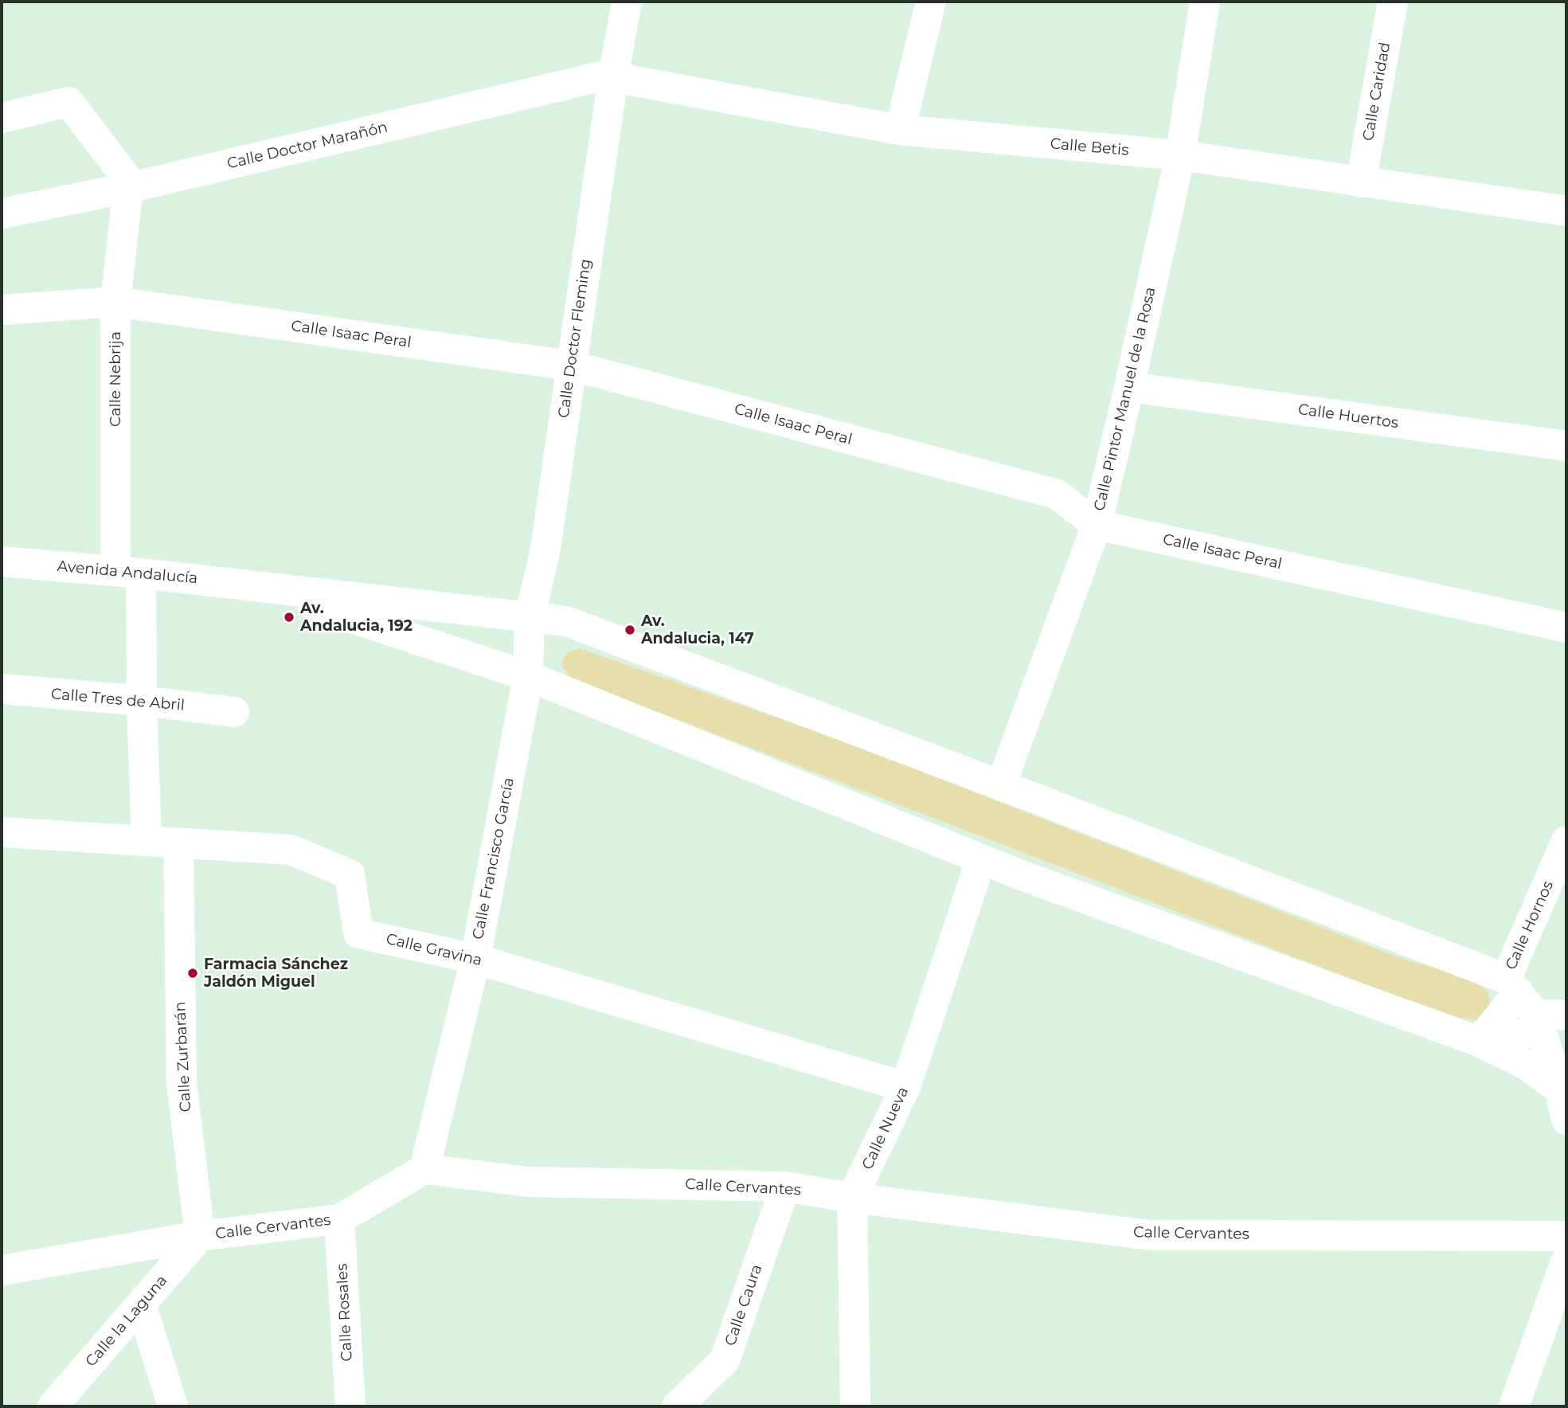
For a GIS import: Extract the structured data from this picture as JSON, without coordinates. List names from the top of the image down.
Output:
{
  "streets": {
    "street": [
      "Calle Caridad",
      "Calle Doctor Marañón",
      "Calle Betis",
      "Calle Isaac Peral",
      "Calle Doctor Fleming",
      "Calle Nebrija",
      "Calle Pintor Manuel de la Rosa",
      "Calle Huertos",
      "Avenida Andalucía",
      "Calle Tres de Abril",
      "Calle Francisco García",
      "Calle Hornos",
      "Calle Gravina",
      "Calle Zurbarán",
      "Calle Nueva",
      "Calle Cervantes",
      "Calle Caura",
      "Calle Rosales",
      "Calle la Laguna"
    ]
  },
  "crossings": [
    ["Calle Caridad", "Calle Betis"],
    ["Calle Doctor Marañón", "Calle Betis"],
    ["Calle Doctor Marañón", "Calle Doctor Fleming"],
    ["Calle Doctor Marañón", "Calle Nebrija"],
    ["Calle Betis", "Calle Doctor Fleming"],
    ["Calle Betis", "Calle Pintor Manuel de la Rosa"],
    ["Calle Isaac Peral", "Calle Doctor Fleming"],
    ["Calle Isaac Peral", "Calle Nebrija"],
    ["Calle Isaac Peral", "Calle Pintor Manuel de la Rosa"],
    ["Calle Doctor Fleming", "Calle Francisco García"],
    ["Calle Nebrija", "Avenida Andalucía"],
    ["Calle Nebrija", "Calle Tres de Abril"],
    ["Calle Nebrija", "Calle Gravina"],
    ["Calle Pintor Manuel de la Rosa", "Calle Huertos"],
    ["Calle Francisco García", "Calle Gravina"],
    ["Calle Francisco García", "Calle Cervantes"],
    ["Calle Gravina", "Calle Zurbarán"],
    ["Calle Gravina", "Calle Nueva"],
    ["Calle Zurbarán", "Calle Cervantes"],
    ["Calle Zurbarán", "Calle la Laguna"],
    ["Calle Nueva", "Calle Cervantes"],
    ["Calle Cervantes", "Calle Caura"],
    ["Calle Cervantes", "Calle Rosales"],
    ["Calle Cervantes", "Calle la Laguna"]
  ],
  "places": ["Av. Andalucia, 192", "Av. Andalucia, 147", "Farmacia Sánchez Jaldón Miguel"]
}
